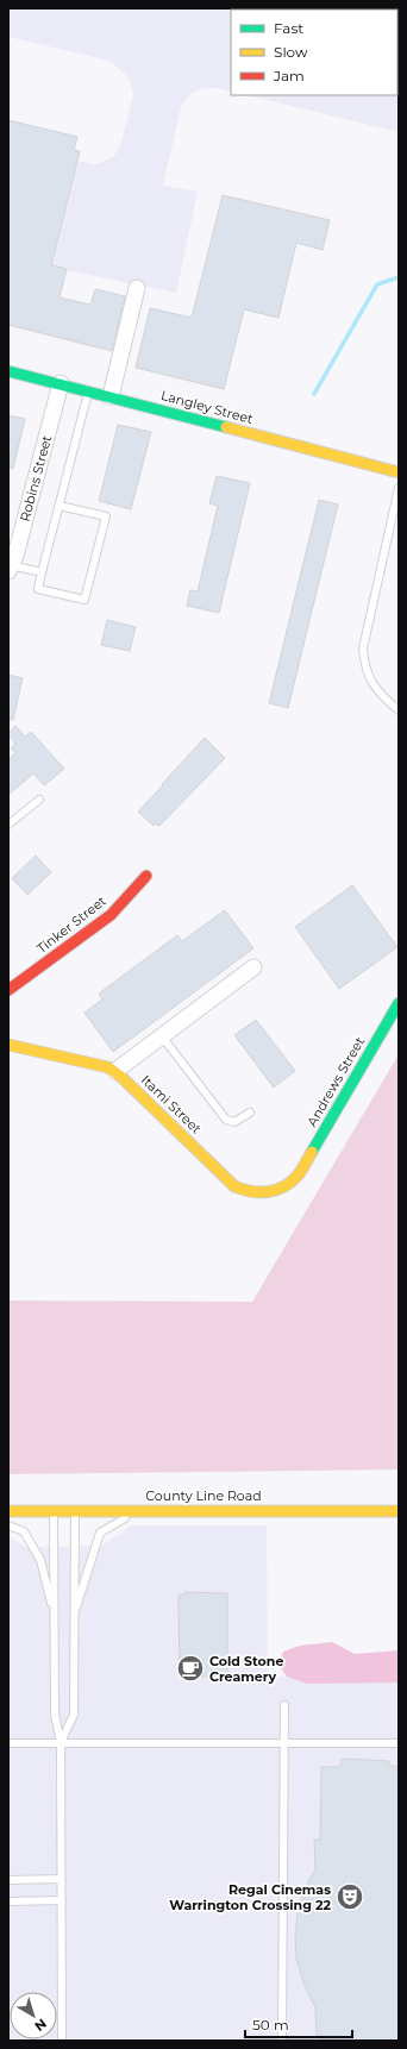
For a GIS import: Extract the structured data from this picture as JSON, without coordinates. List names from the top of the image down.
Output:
{
  "streets": {
    "street": [
      "Langley Street",
      "Robins Street",
      "Tinker Street",
      "Andrews Street",
      "Itami Street",
      "County Line Road"
    ]
  },
  "crossings": [
    ["Langley Street", "Robins Street"],
    ["Andrews Street", "Itami Street"]
  ],
  "places": {
    "cafe": ["Cold Stone Creamery"],
    "theatre": ["Regal Cinemas Warrington Crossing 22"]
  },
  "legend": ["Fast", "Slow", "Jam"],
  "scale_bar": "50 m",
  "north": "bottom right"
}
